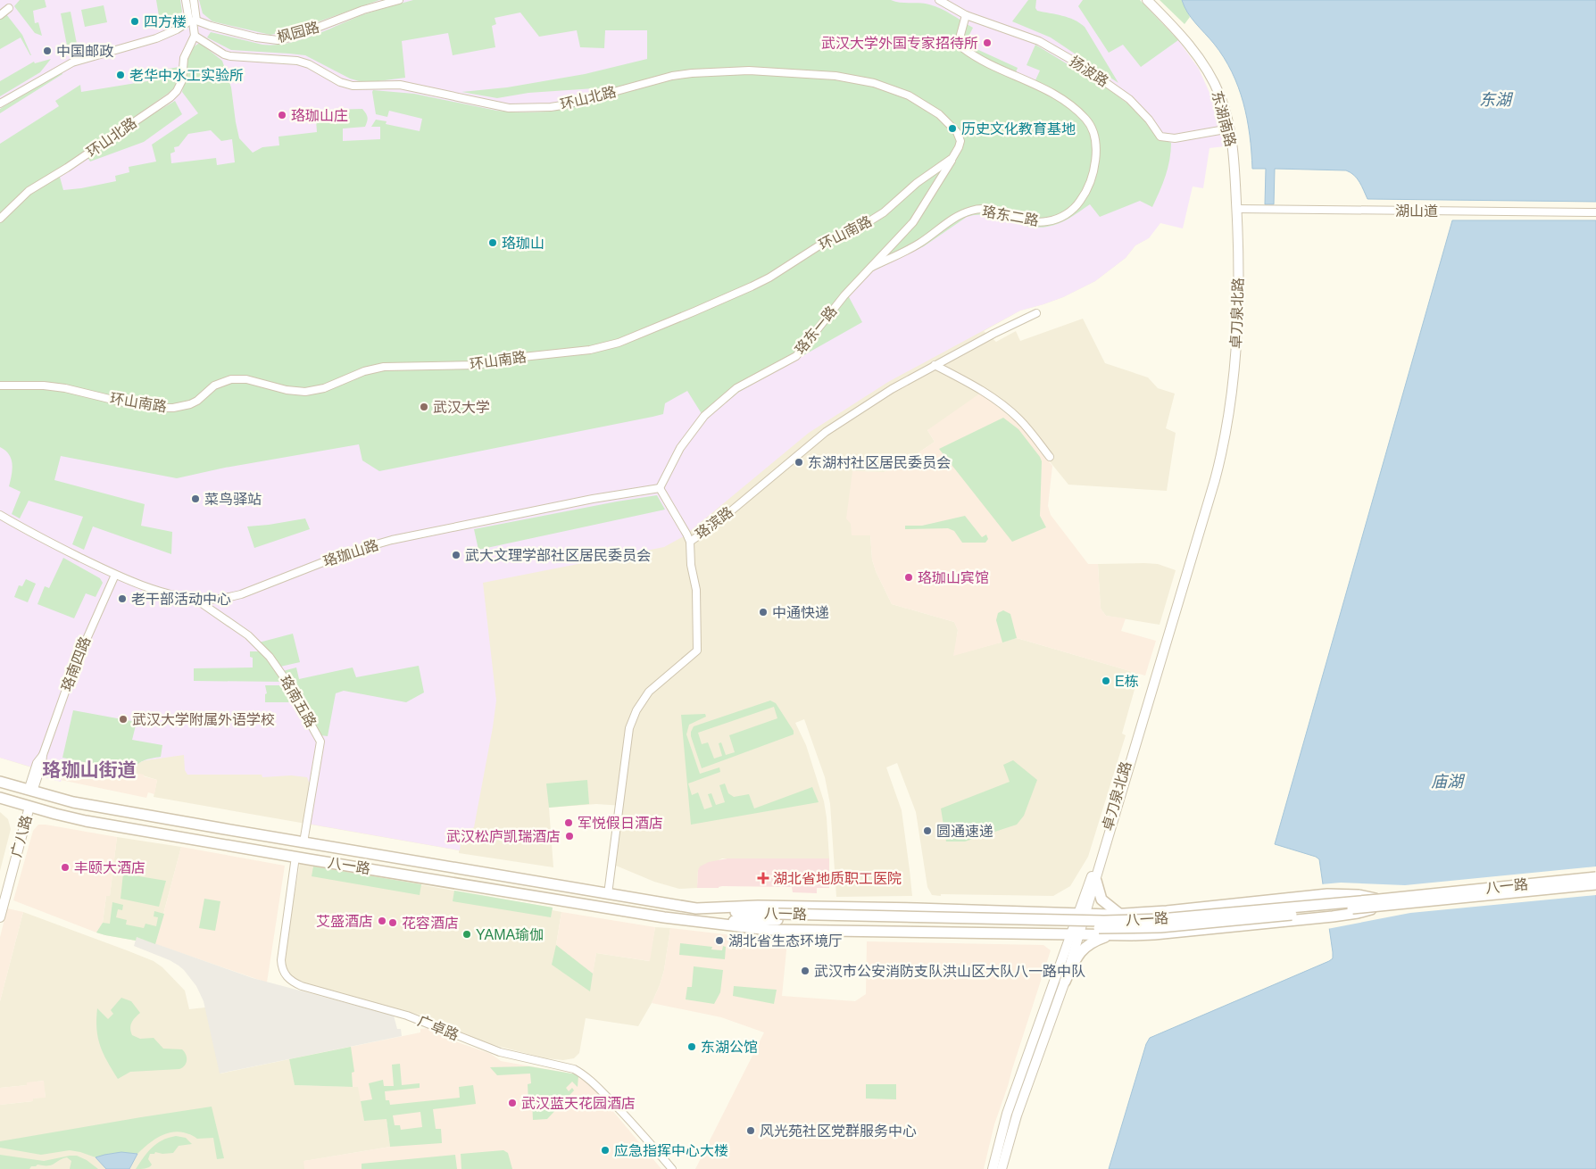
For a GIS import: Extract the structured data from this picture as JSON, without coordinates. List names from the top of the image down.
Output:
{
  "streets": {
    "main road": ["八一路"],
    "street": [
      "枫园路",
      "扬波路",
      "环山北路",
      "东湖南路",
      "湖山道",
      "珞东二路",
      "环山南路",
      "卓刀泉北路",
      "珞东一路",
      "珞滨路",
      "珞珈山路",
      "珞南四路",
      "珞南五路",
      "广八路",
      "广卓路"
    ]
  },
  "crossings": [
    ["扬波路", "东湖南路"],
    ["扬波路", "珞东二路"],
    ["环山北路", "珞东一路"],
    ["东湖南路", "湖山道"],
    ["东湖南路", "卓刀泉北路"],
    ["湖山道", "卓刀泉北路"],
    ["珞东二路", "珞东一路"],
    ["环山南路", "珞东一路"],
    ["卓刀泉北路", "八一路"],
    ["珞东一路", "珞珈山路"],
    ["珞滨路", "八一路"],
    ["珞珈山路", "珞南四路"],
    ["珞珈山路", "珞南五路"],
    ["珞南四路", "八一路"],
    ["珞南五路", "八一路"],
    ["广八路", "八一路"],
    ["八一路", "广卓路"]
  ],
  "districts": ["珞珈山街道"],
  "water": ["东湖", "庙湖"],
  "places": {
    "other": [
      "四方楼",
      "武汉大学外国专家招待所",
      "中国邮政",
      "老华中水工实验所",
      "珞珈山庄",
      "历史文化教育基地",
      "珞珈山",
      "武汉大学",
      "东湖村社区居民委员会",
      "菜鸟驿站",
      "武大文理学部社区居民委员会",
      "珞珈山宾馆",
      "老干部活动中心",
      "中通快递",
      "E栋",
      "武汉大学附属外语学校",
      "军悦假日酒店",
      "圆通速递",
      "武汉松庐凯瑞酒店",
      "丰颐大酒店",
      "艾盛酒店",
      "花容酒店",
      "YAMA瑜伽",
      "湖北省生态环境厅",
      "武汉市公安消防支队洪山区大队八一路中队",
      "东湖公馆",
      "武汉蓝天花园酒店",
      "风光苑社区党群服务中心",
      "应急指挥中心大楼"
    ],
    "health": ["湖北省地质职工医院"]
  }
}
